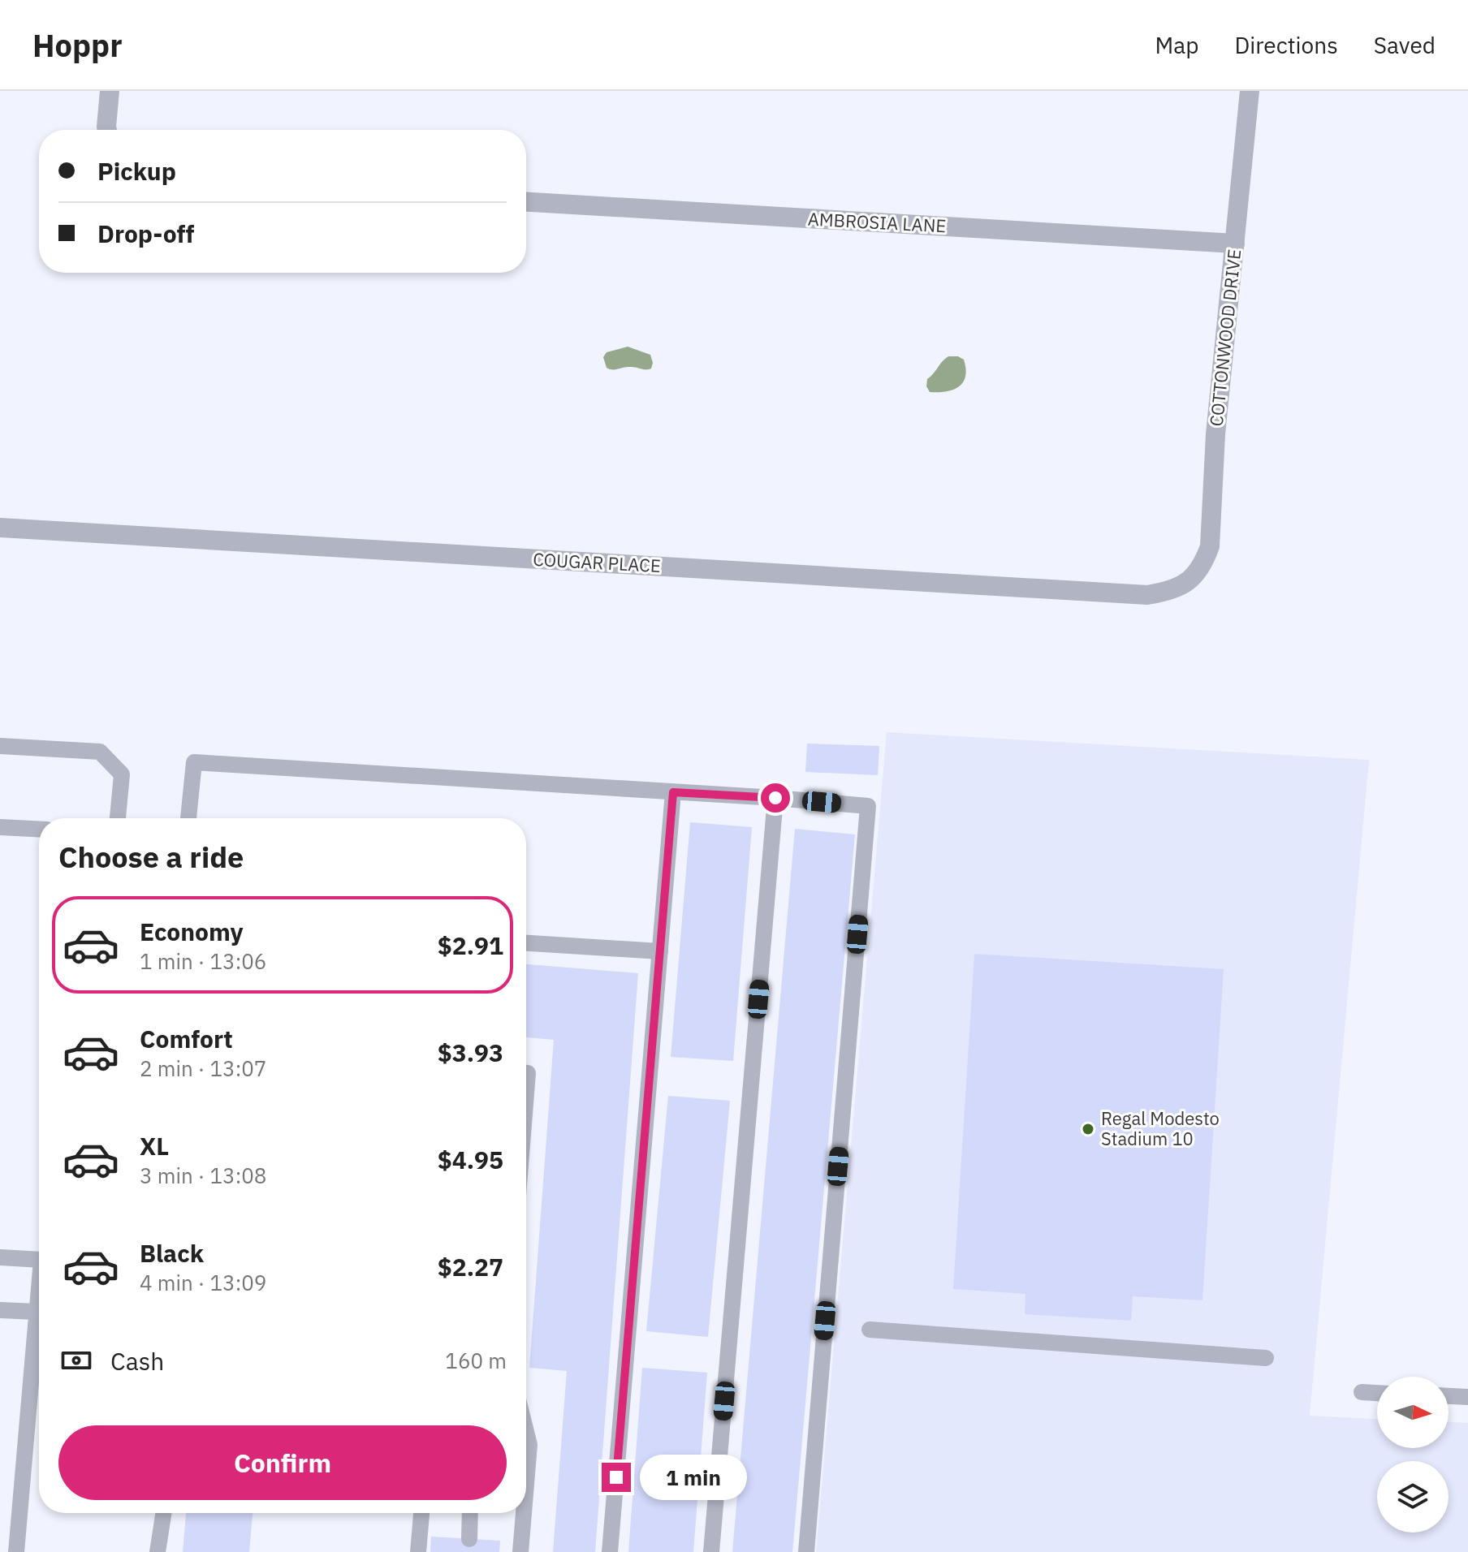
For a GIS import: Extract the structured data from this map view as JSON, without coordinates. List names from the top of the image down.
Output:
{
  "streets": {
    "street": ["AMBROSIA LANE", "COTTONWOOD DRIVE", "COUGAR PLACE"]
  },
  "crossings": [
    ["AMBROSIA LANE", "COTTONWOOD DRIVE"],
    ["COTTONWOOD DRIVE", "COUGAR PLACE"]
  ],
  "places": ["Regal Modesto Stadium 10"],
  "north": "right",
  "page": {
    "header": "Hoppr",
    "nav": ["Map", "Directions", "Saved"],
    "banner": ["Pickup", "Drop-off"],
    "heading": "Choose a ride",
    "list": [
      {
        "name": "Economy",
        "note": "1 min · 13:06",
        "value": "$2.91"
      },
      {
        "name": "Comfort",
        "note": "2 min · 13:07",
        "value": "$3.93"
      },
      {
        "name": "XL",
        "note": "3 min · 13:08",
        "value": "$4.95"
      },
      {
        "name": "Black",
        "note": "4 min · 13:09",
        "value": "$2.27"
      }
    ],
    "pay": ["Cash", "160 m"],
    "buttons": "Confirm",
    "bubble": "1 min"
  }
}
